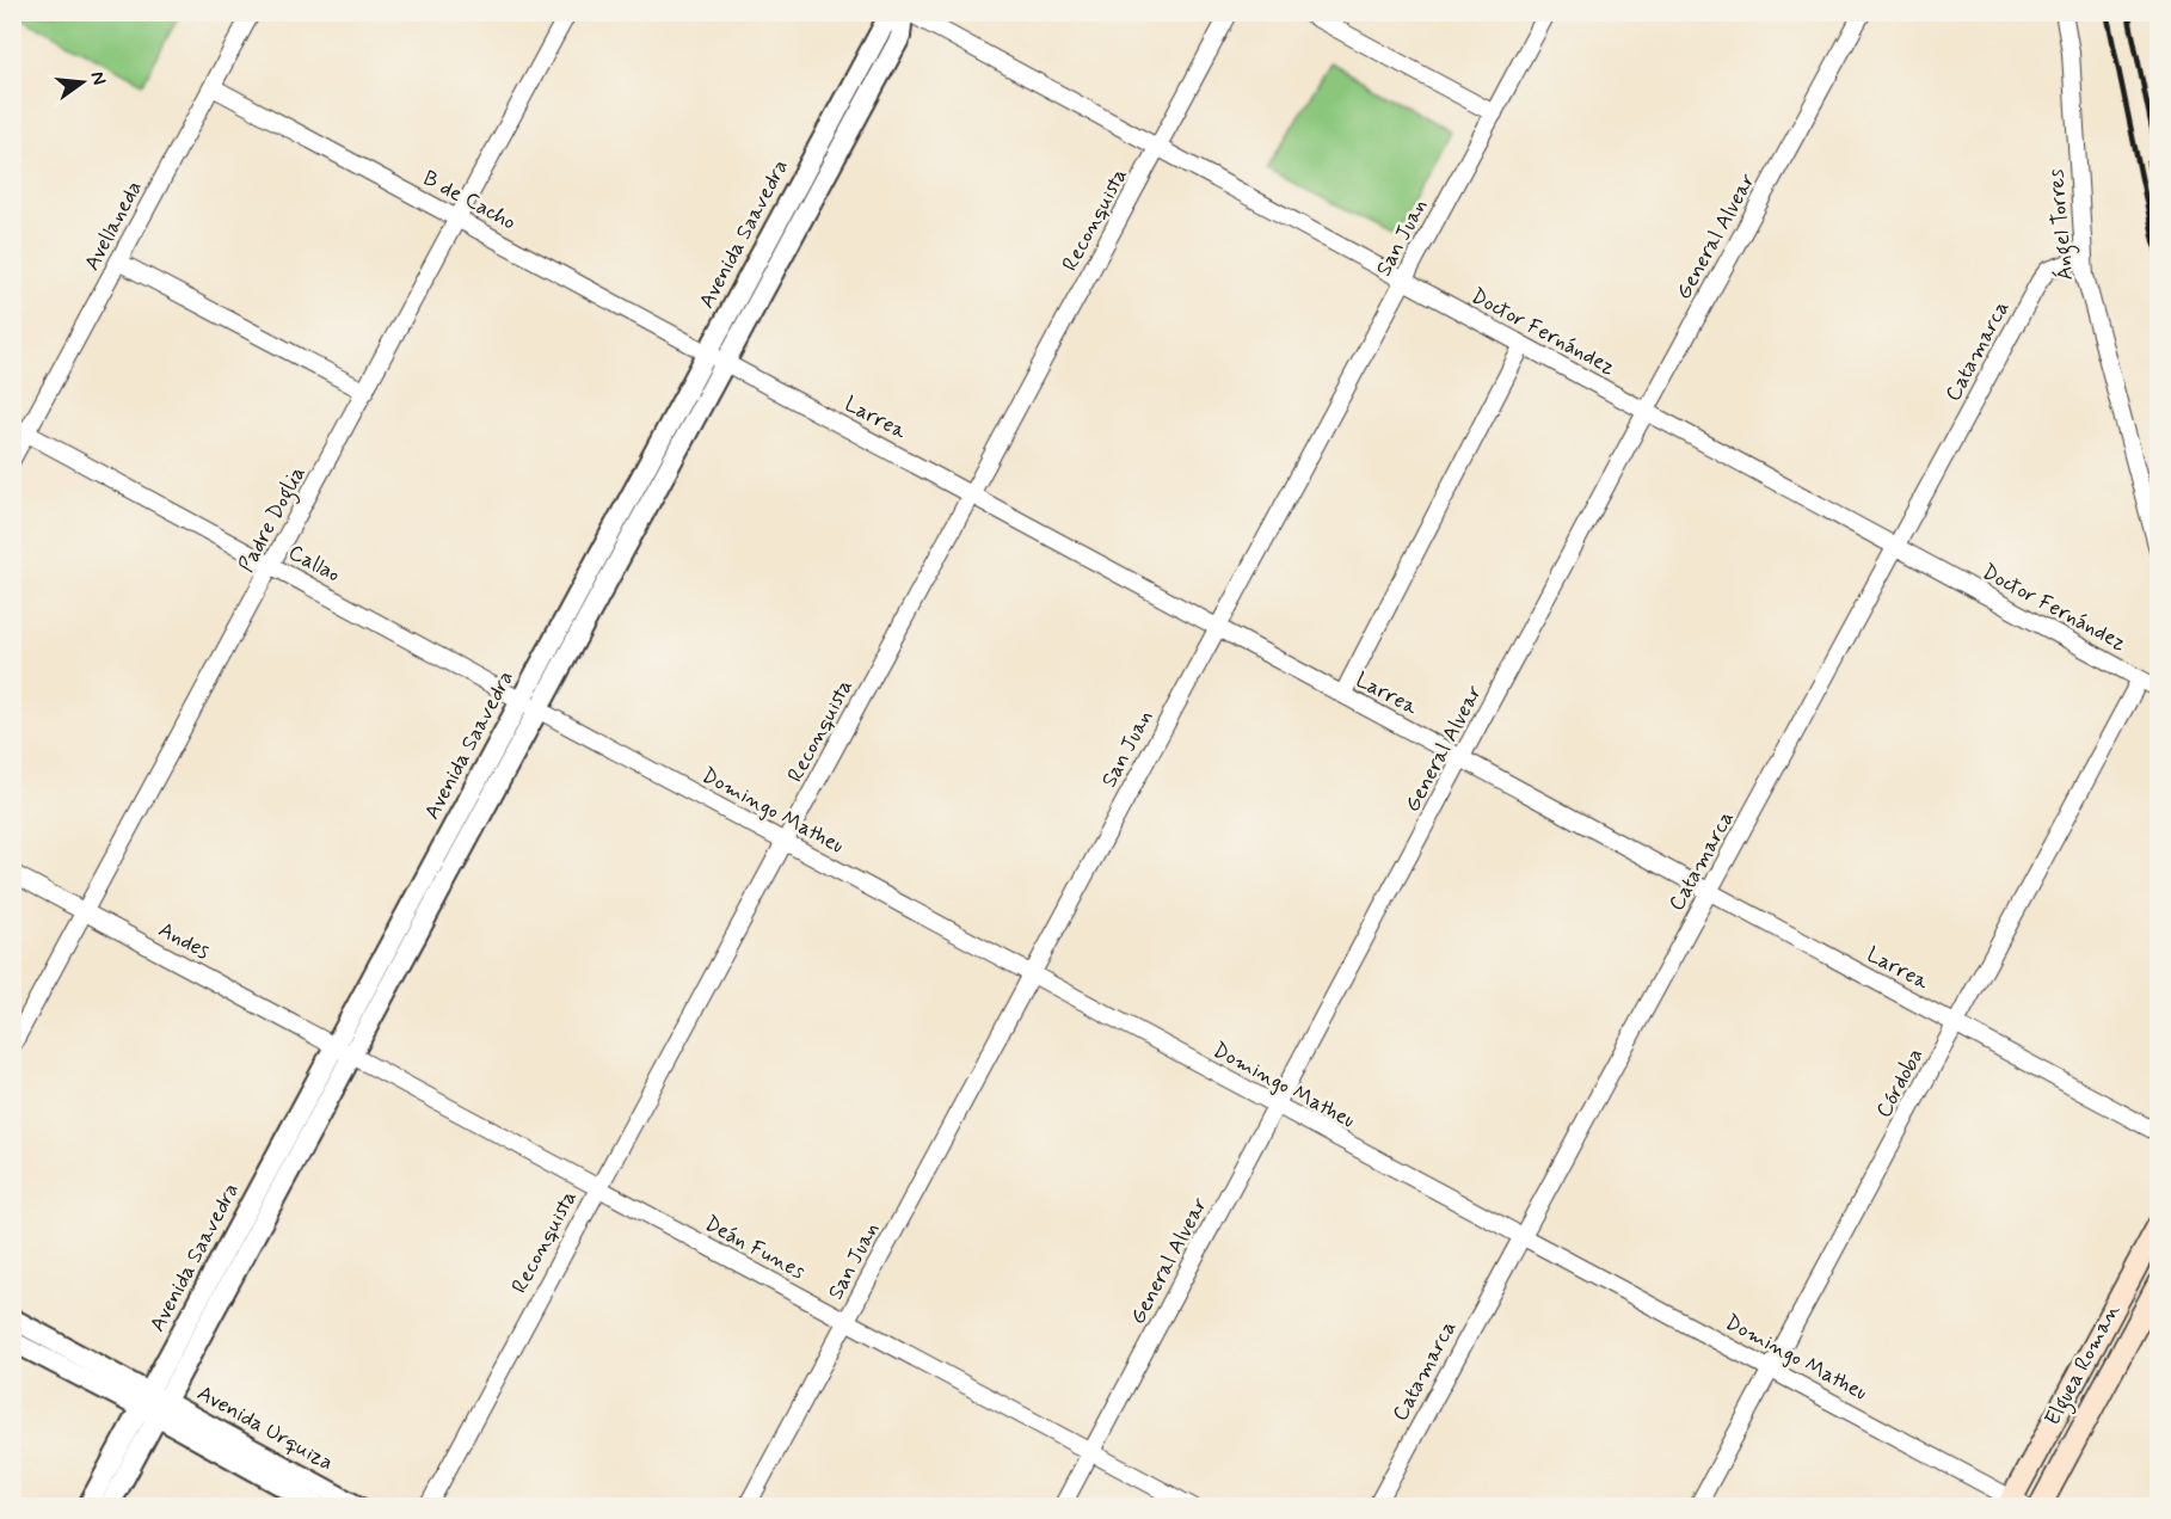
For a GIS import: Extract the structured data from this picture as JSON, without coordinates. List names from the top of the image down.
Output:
{
  "streets": {
    "main road": ["Elguea Roman"],
    "street": [
      "B de Cacho",
      "Reconquista",
      "Ángel Torres",
      "Avellaneda",
      "Avenida Saavedra",
      "General Alvear",
      "San Juan",
      "Doctor Fernández",
      "Catamarca",
      "Larrea",
      "Padre Doglia",
      "Callao",
      "Domingo Matheu",
      "Andes",
      "Córdoba",
      "Deán Funes",
      "Avenida Urquiza"
    ]
  },
  "crossings": [
    ["B de Cacho", "Avellaneda"],
    ["B de Cacho", "Avenida Saavedra"],
    ["B de Cacho", "Larrea"],
    ["B de Cacho", "Padre Doglia"],
    ["Reconquista", "Doctor Fernández"],
    ["Reconquista", "Larrea"],
    ["Reconquista", "Domingo Matheu"],
    ["Reconquista", "Deán Funes"],
    ["Ángel Torres", "Catamarca"],
    ["Avellaneda", "Callao"],
    ["Avenida Saavedra", "Larrea"],
    ["Avenida Saavedra", "Callao"],
    ["Avenida Saavedra", "Domingo Matheu"],
    ["Avenida Saavedra", "Andes"],
    ["Avenida Saavedra", "Deán Funes"],
    ["Avenida Saavedra", "Avenida Urquiza"],
    ["General Alvear", "Doctor Fernández"],
    ["General Alvear", "Larrea"],
    ["General Alvear", "Domingo Matheu"],
    ["General Alvear", "Deán Funes"],
    ["San Juan", "Doctor Fernández"],
    ["San Juan", "Larrea"],
    ["San Juan", "Domingo Matheu"],
    ["San Juan", "Deán Funes"],
    ["Doctor Fernández", "Catamarca"],
    ["Doctor Fernández", "Córdoba"],
    ["Catamarca", "Larrea"],
    ["Catamarca", "Domingo Matheu"],
    ["Larrea", "Córdoba"],
    ["Padre Doglia", "Callao"],
    ["Padre Doglia", "Andes"],
    ["Callao", "Domingo Matheu"],
    ["Domingo Matheu", "Córdoba"],
    ["Domingo Matheu", "Elguea Roman"],
    ["Andes", "Deán Funes"]
  ],
  "north": "right"
}
